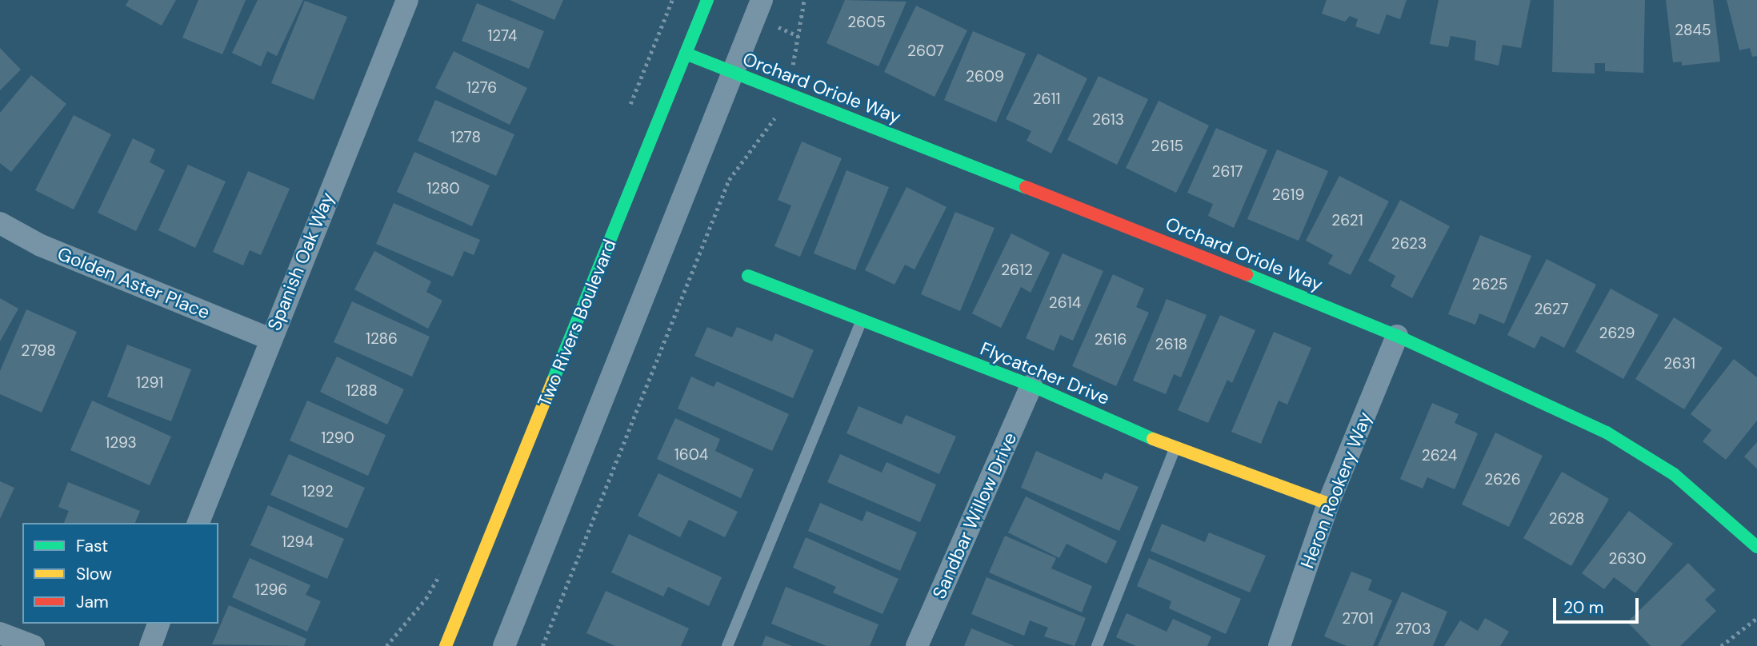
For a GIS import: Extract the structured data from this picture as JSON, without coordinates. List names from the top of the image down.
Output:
{
  "streets": {
    "street": [
      "Orchard Oriole Way",
      "Spanish Oak Way",
      "Golden Aster Place",
      "Two Rivers Boulevard",
      "Flycatcher Drive",
      "Heron Rookery Way",
      "Sandbar Willow Drive"
    ]
  },
  "crossings": [
    ["Orchard Oriole Way", "Two Rivers Boulevard"],
    ["Orchard Oriole Way", "Heron Rookery Way"],
    ["Spanish Oak Way", "Golden Aster Place"],
    ["Flycatcher Drive", "Heron Rookery Way"],
    ["Flycatcher Drive", "Sandbar Willow Drive"]
  ],
  "house_numbers": [
    "2605",
    "2845",
    "1274",
    "2607",
    "2609",
    "1276",
    "2611",
    "2613",
    "1278",
    "2615",
    "2617",
    "1280",
    "2619",
    "2621",
    "2623",
    "2612",
    "2625",
    "2614",
    "2627",
    "2629",
    "1286",
    "2616",
    "2618",
    "2798",
    "2631",
    "1291",
    "1288",
    "1290",
    "1293",
    "1604",
    "2624",
    "2626",
    "1292",
    "2628",
    "1294",
    "2630",
    "1296",
    "2701",
    "2703"
  ],
  "legend": ["Fast", "Slow", "Jam"],
  "scale_bar": "20 m"
}
